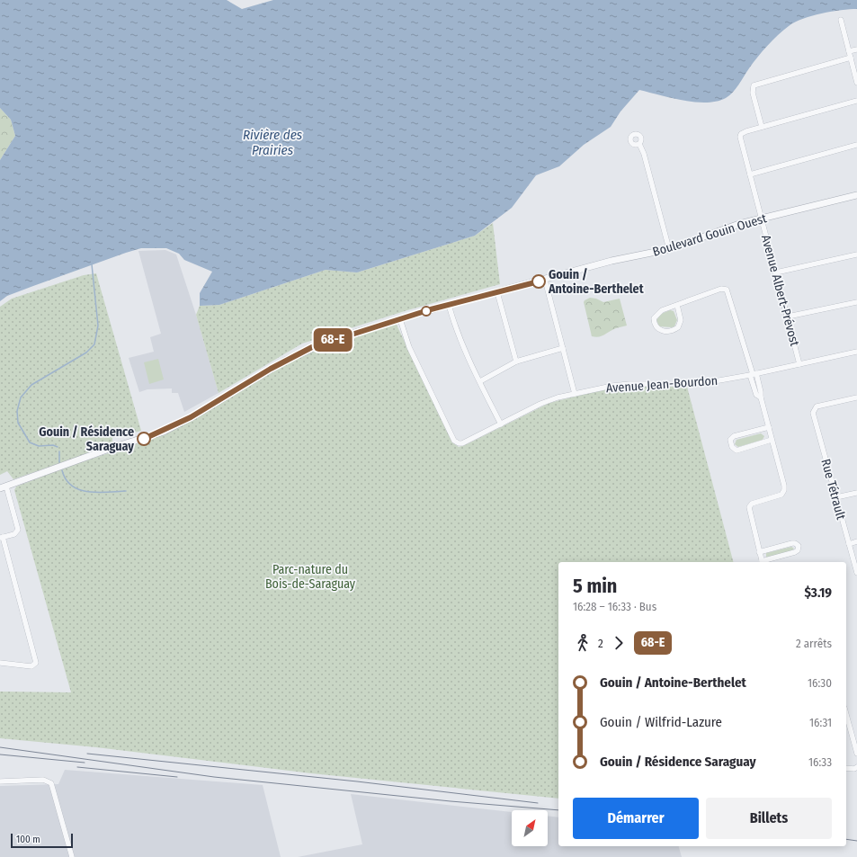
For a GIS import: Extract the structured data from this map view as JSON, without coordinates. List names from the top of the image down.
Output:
{
  "streets": {
    "street": [
      "Boulevard Gouin Ouest",
      "Avenue Albert-Prévost",
      "Avenue Jean-Bourdon",
      "Rue Tétrault"
    ]
  },
  "crossings": [
    ["Boulevard Gouin Ouest", "Avenue Albert-Prévost"],
    ["Boulevard Gouin Ouest", "Avenue Jean-Bourdon"],
    ["Avenue Albert-Prévost", "Avenue Jean-Bourdon"]
  ],
  "water": ["Rivière des Prairies"],
  "parks": ["Parc-nature du Bois-de-Saraguay"],
  "places": ["Gouin / Antoine-Berthelet", "Gouin / Résidence Saraguay"],
  "lines": ["bus line 68-E"],
  "scale_bar": "100 m",
  "north": "top right",
  "page": {
    "on_map": "68-E",
    "heading": ["5 min", "16:28 – 16:33 · Bus", "$3.19"],
    "legs": ["2", "68-E", "2 arrêts"],
    "list": [
      {
        "name": "Gouin / Antoine-Berthelet",
        "value": "16:30"
      },
      {
        "name": "Gouin / Wilfrid-Lazure",
        "value": "16:31"
      },
      {
        "name": "Gouin / Résidence Saraguay",
        "value": "16:33"
      }
    ],
    "buttons": ["Démarrer", "Billets"],
    "scale": "100 m"
  }
}
